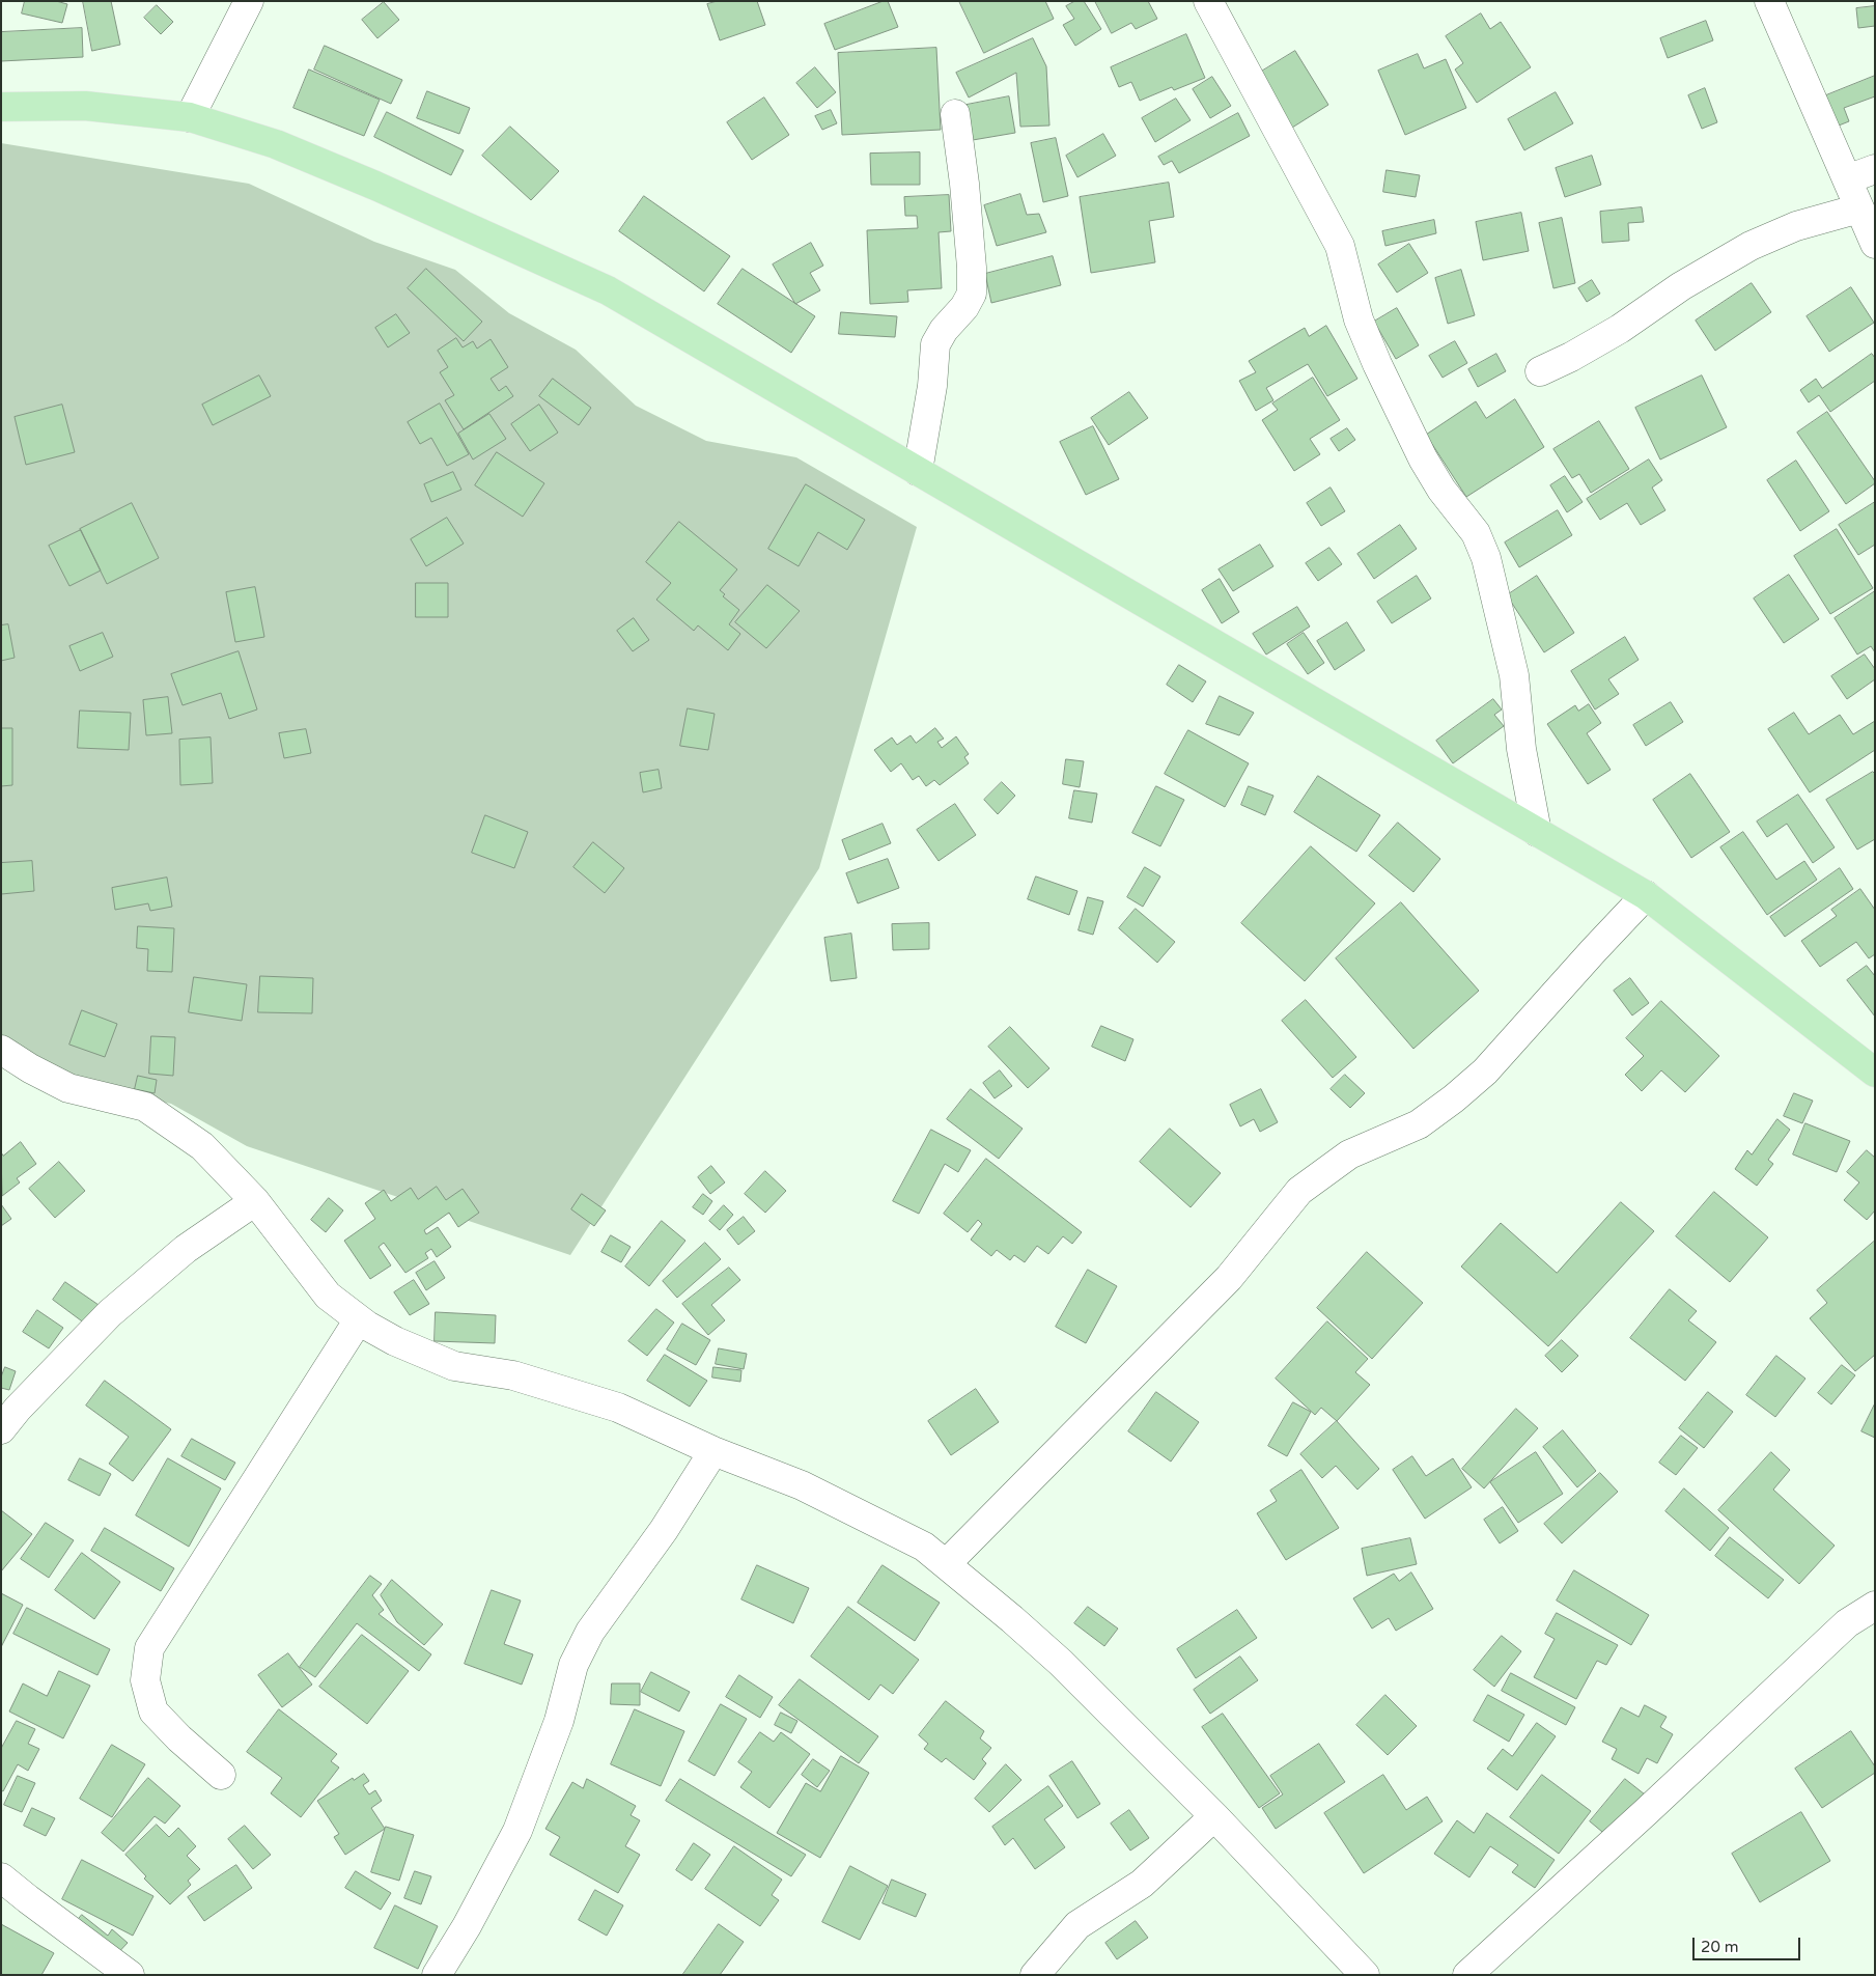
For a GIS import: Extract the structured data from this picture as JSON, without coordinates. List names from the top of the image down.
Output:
{
  "scale_bar": "20 m"
}
